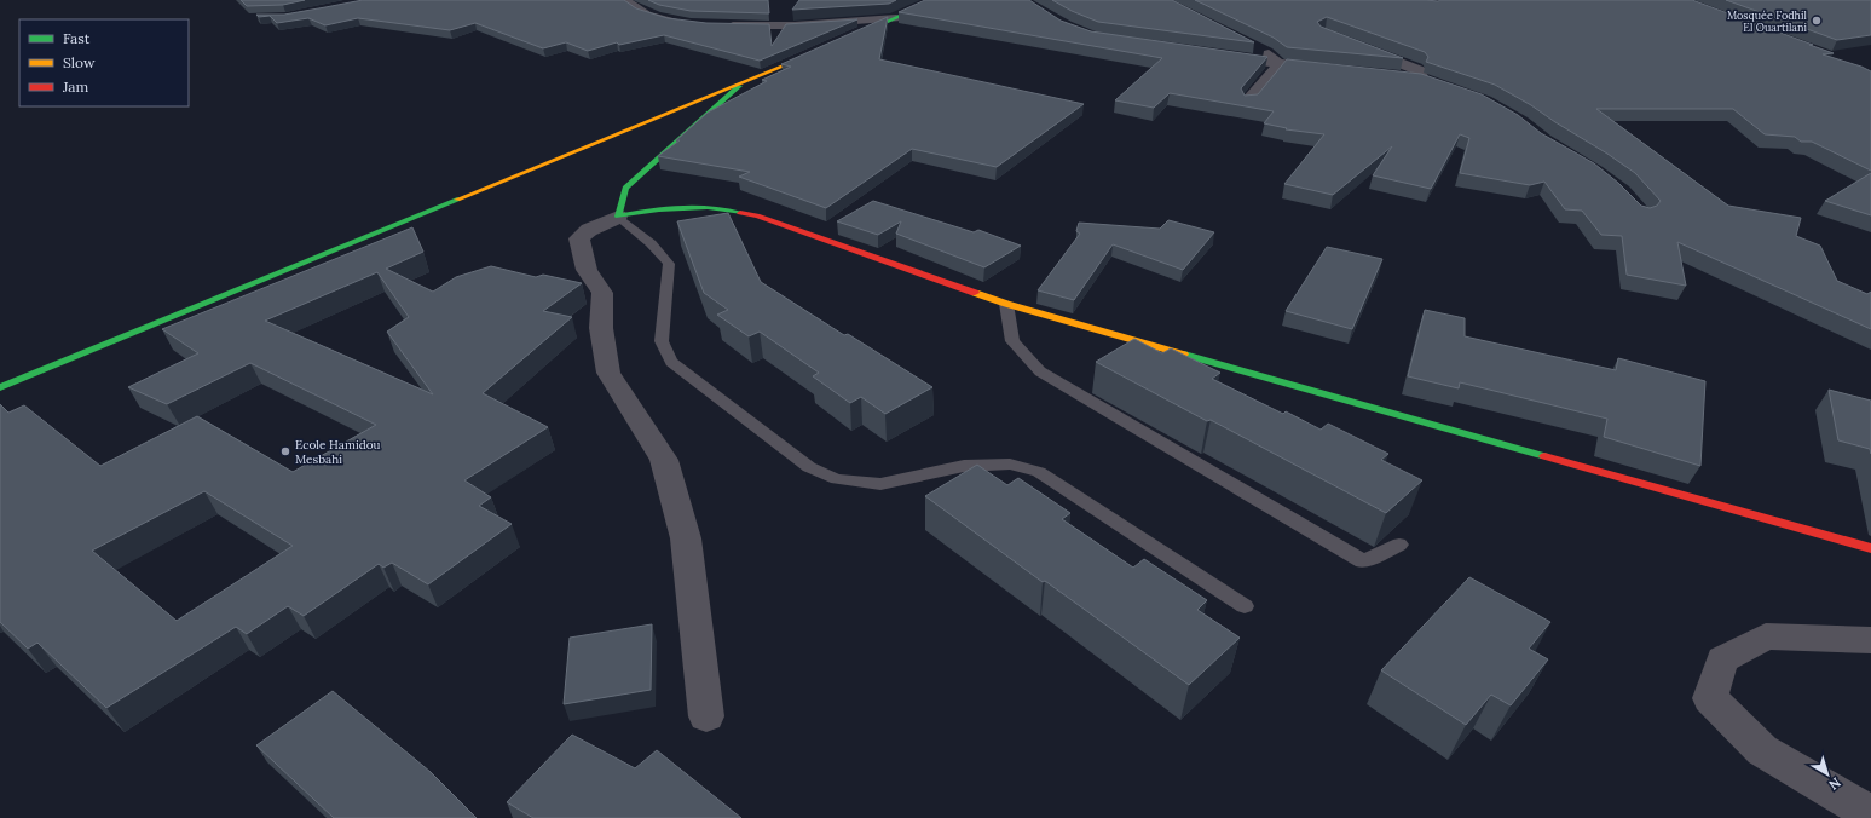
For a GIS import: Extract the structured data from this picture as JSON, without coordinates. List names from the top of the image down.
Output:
{
  "places": ["Mosquée Fodhil El Ouartilani", "Ecole Hamidou Mesbahi"],
  "legend": ["Fast", "Slow", "Jam"],
  "north": "bottom right"
}
